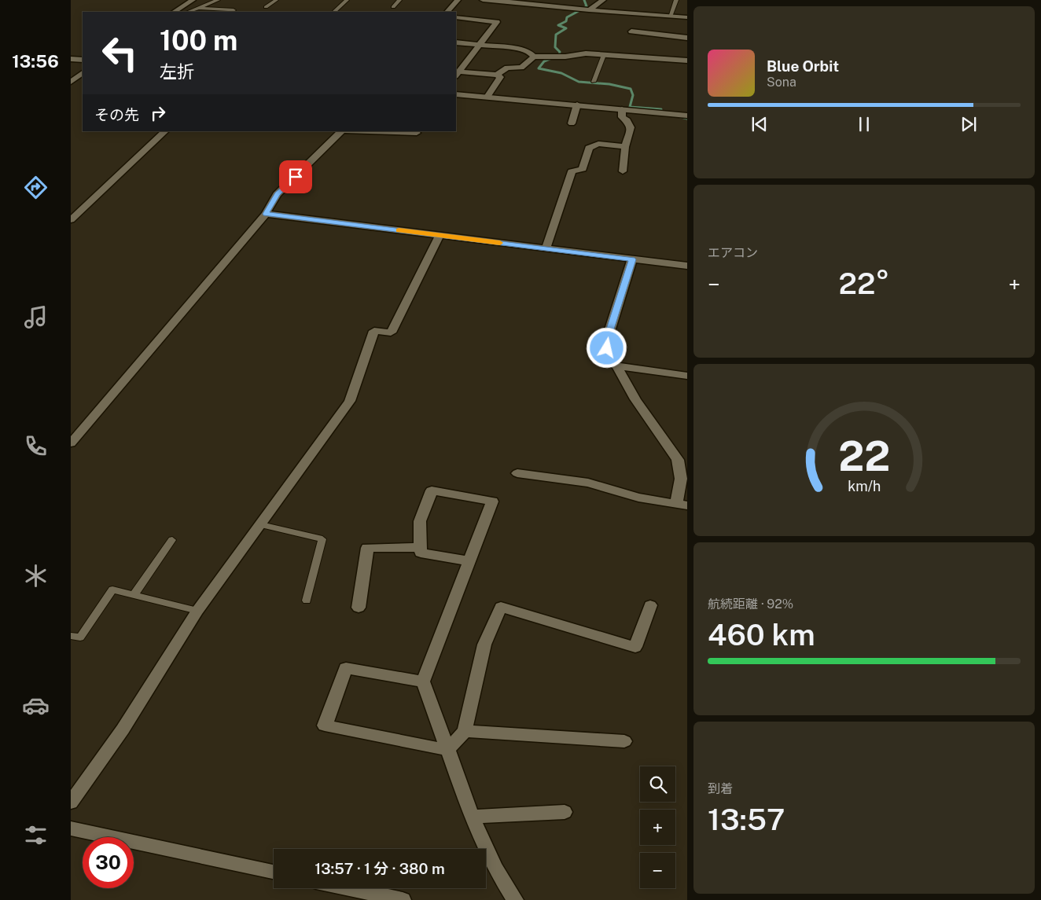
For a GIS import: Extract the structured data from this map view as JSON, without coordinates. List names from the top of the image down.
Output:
{
  "page": {
    "tabs": "13:56",
    "turn": ["100 m", "左折"],
    "song": ["Blue Orbit", "Sona"],
    "then": "その先",
    "tile": [
      "エアコン",
      ["航続距離 · 92%", "460 km"],
      ["到着", "13:57"]
    ],
    "heat": ["−", "22°", "+"],
    "map_buttons": ["+", "−"],
    "limit": "30",
    "trip": "13:57 · 1 分 · 380 m",
    "gauge": ["22", "km/h"]
  }
}
